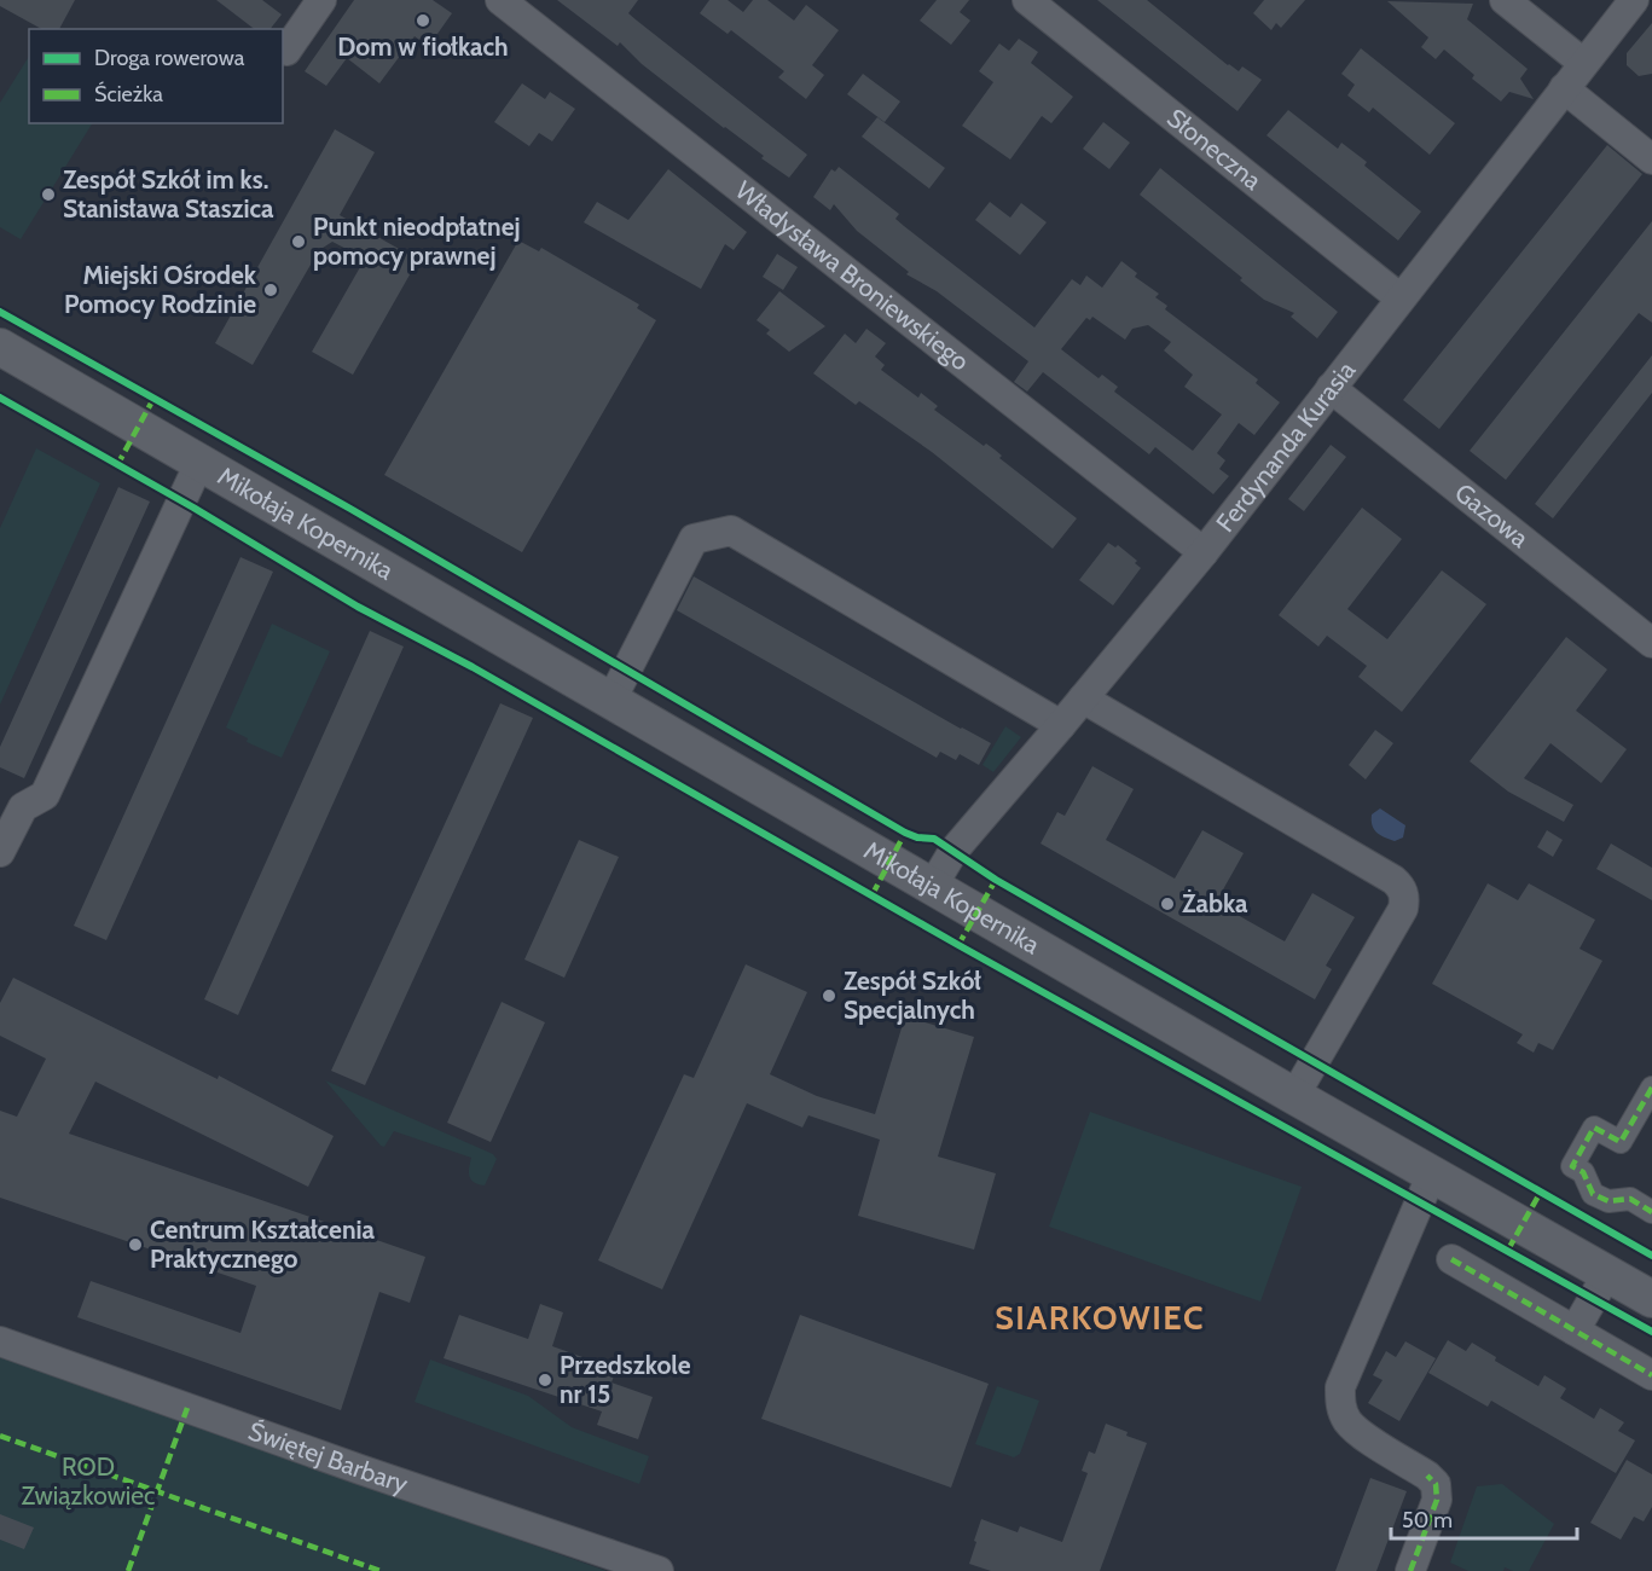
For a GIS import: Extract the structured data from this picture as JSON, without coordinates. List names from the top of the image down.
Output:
{
  "streets": {
    "street": [
      "Słoneczna",
      "Władysława Broniewskiego",
      "Ferdynanda Kurasia",
      "Gazowa",
      "Mikołaja Kopernika",
      "Świętej Barbary"
    ]
  },
  "crossings": [
    ["Słoneczna", "Ferdynanda Kurasia"],
    ["Władysława Broniewskiego", "Ferdynanda Kurasia"],
    ["Ferdynanda Kurasia", "Gazowa"],
    ["Ferdynanda Kurasia", "Mikołaja Kopernika"]
  ],
  "districts": ["SIARKOWIEC"],
  "parks": ["ROD Związkowiec"],
  "places": [
    "Dom w fiołkach",
    "Zespół Szkół im ks. Stanisława Staszica",
    "Punkt nieodpłatnej pomocy prawnej",
    "Miejski Ośrodek Pomocy Rodzinie",
    "Żabka",
    "Zespół Szkół Specjalnych",
    "Centrum Kształcenia Praktycznego",
    "Przedszkole nr 15"
  ],
  "legend": ["Droga rowerowa", "Ścieżka"],
  "scale_bar": "50 m"
}
